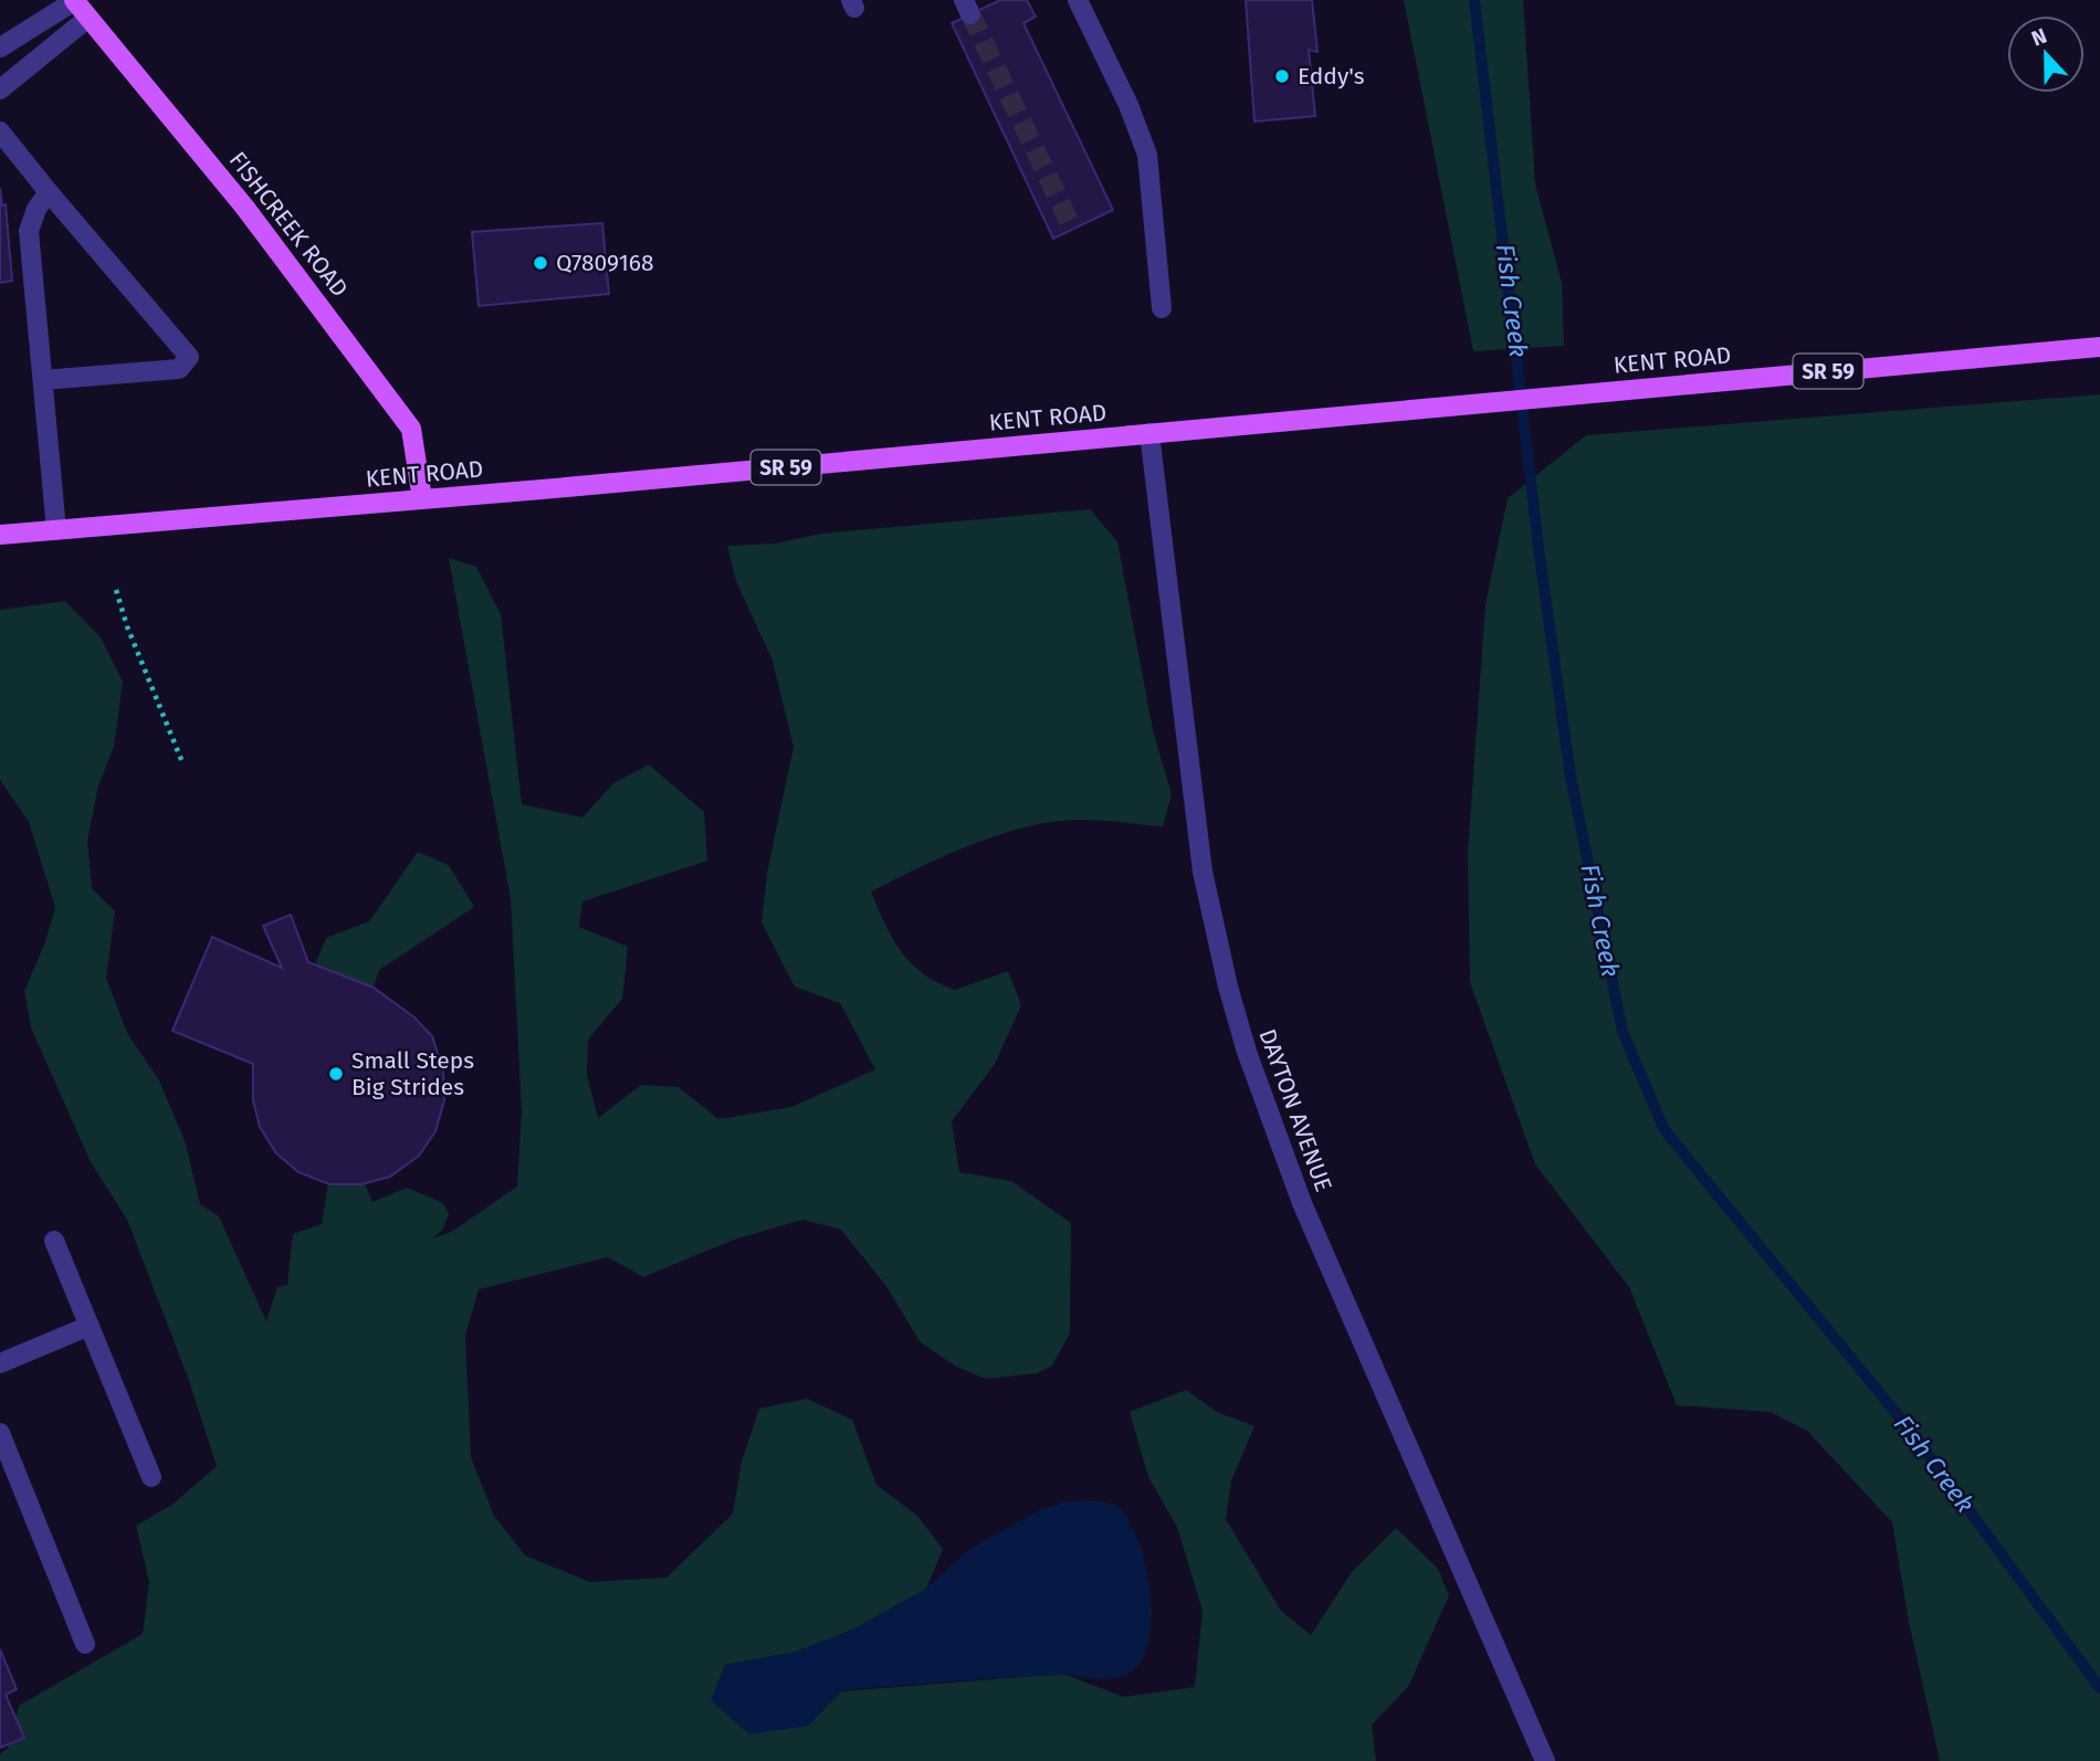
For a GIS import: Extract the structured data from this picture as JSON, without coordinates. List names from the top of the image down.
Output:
{
  "streets": {
    "main road": ["FISHCREEK ROAD", "KENT ROAD", "SR 59"],
    "street": ["DAYTON AVENUE"]
  },
  "crossings": [
    ["FISHCREEK ROAD", "KENT ROAD"],
    ["KENT ROAD", "DAYTON AVENUE"]
  ],
  "water": ["Fish Creek"],
  "places": ["Eddy's", "Q7809168", "Small Steps Big Strides"],
  "north": "top"
}
